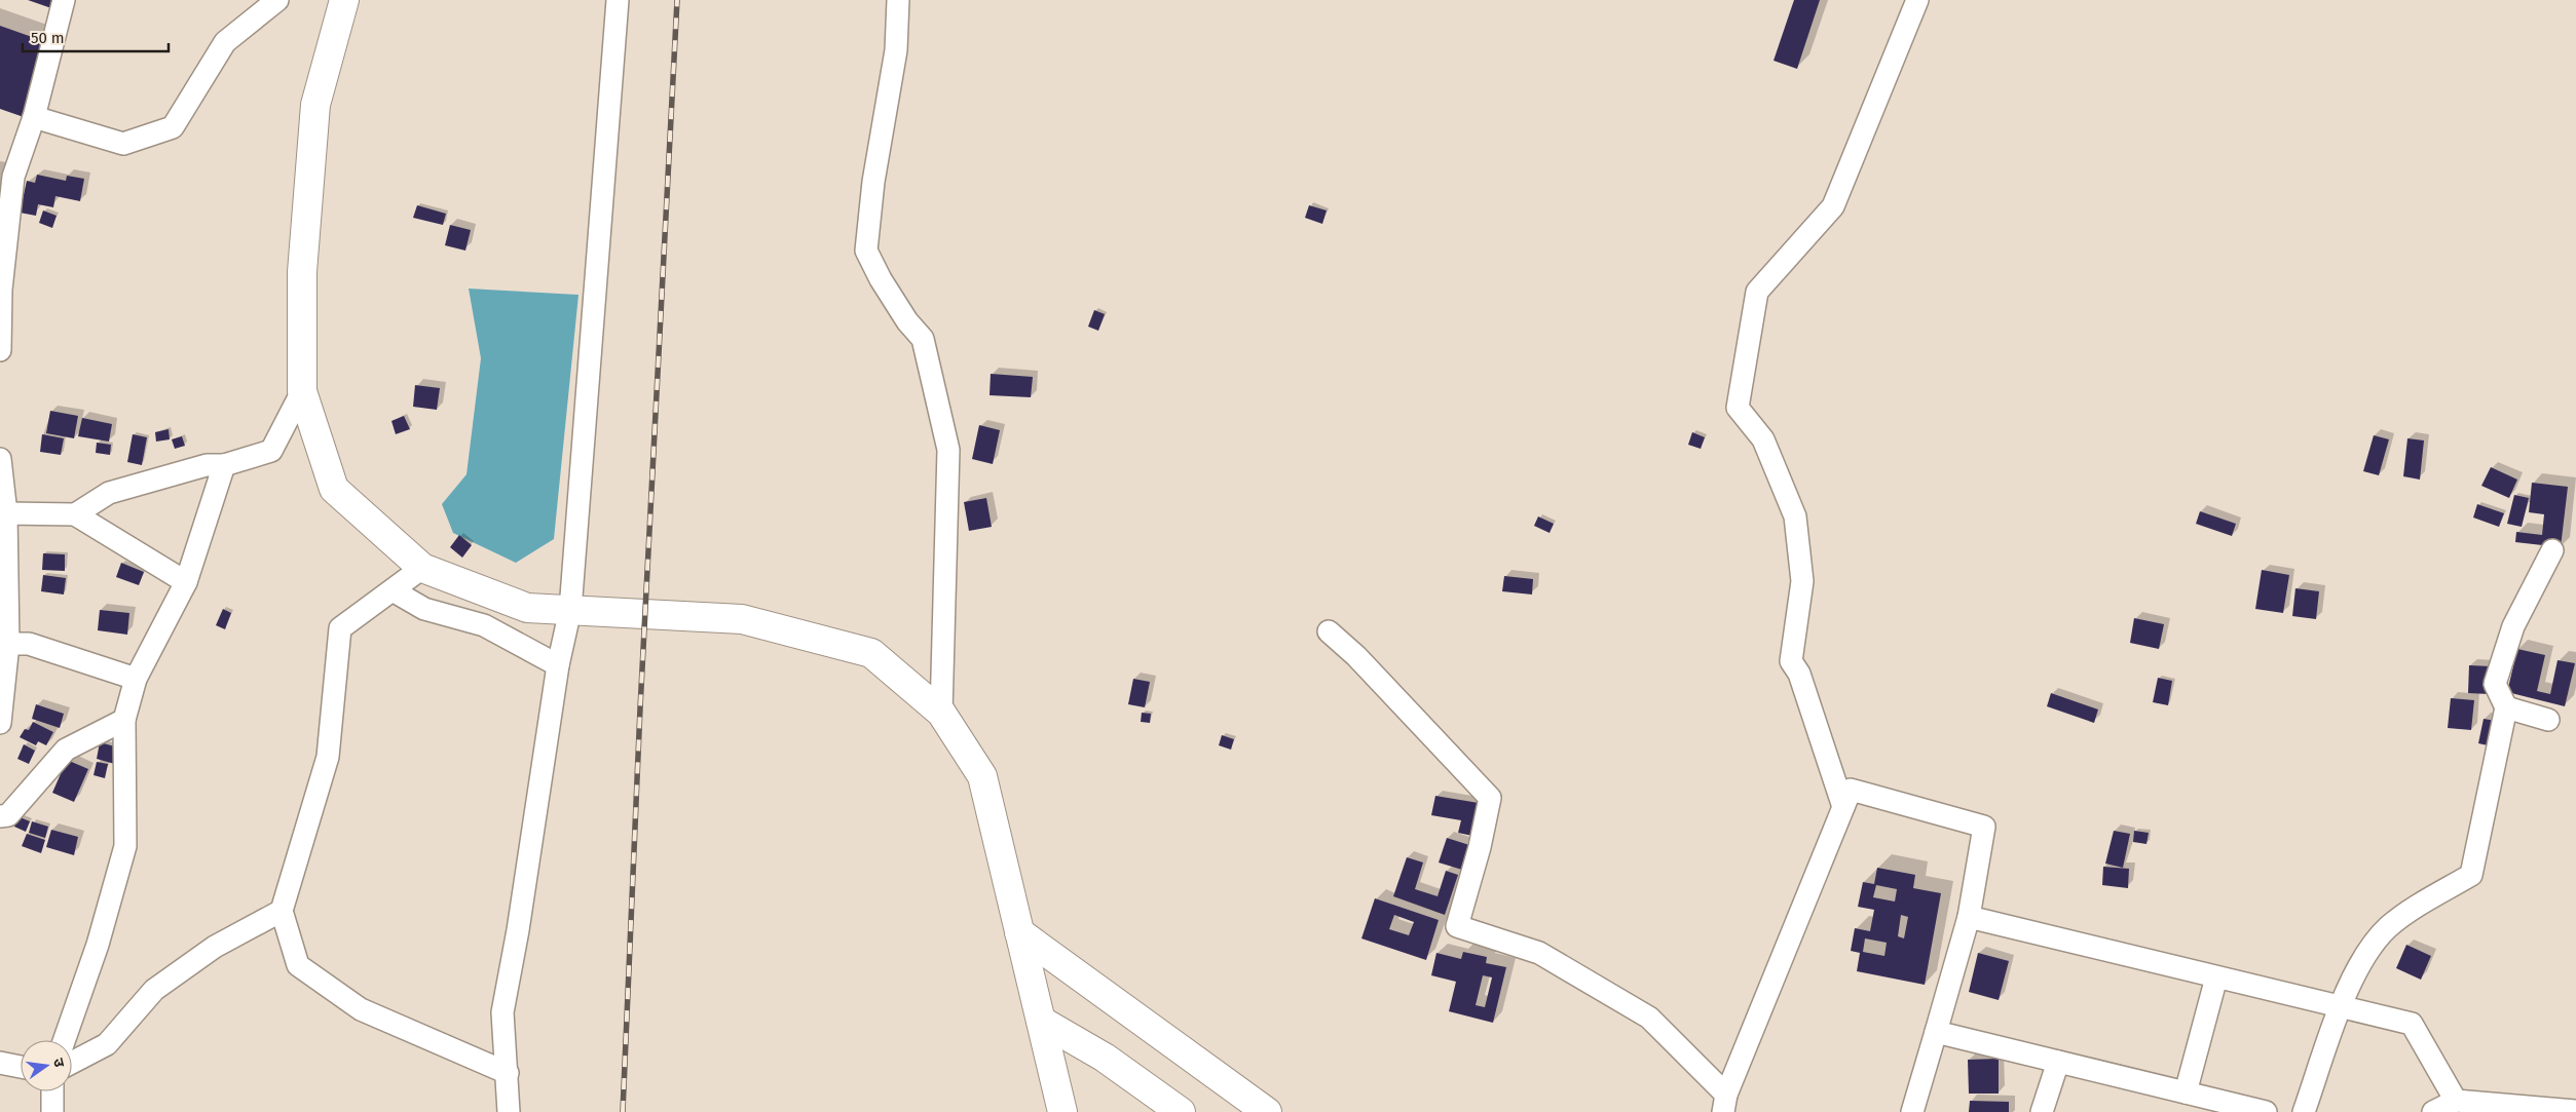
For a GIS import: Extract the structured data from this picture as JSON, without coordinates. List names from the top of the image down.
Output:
{
  "scale_bar": "50 m",
  "north": "right"
}
